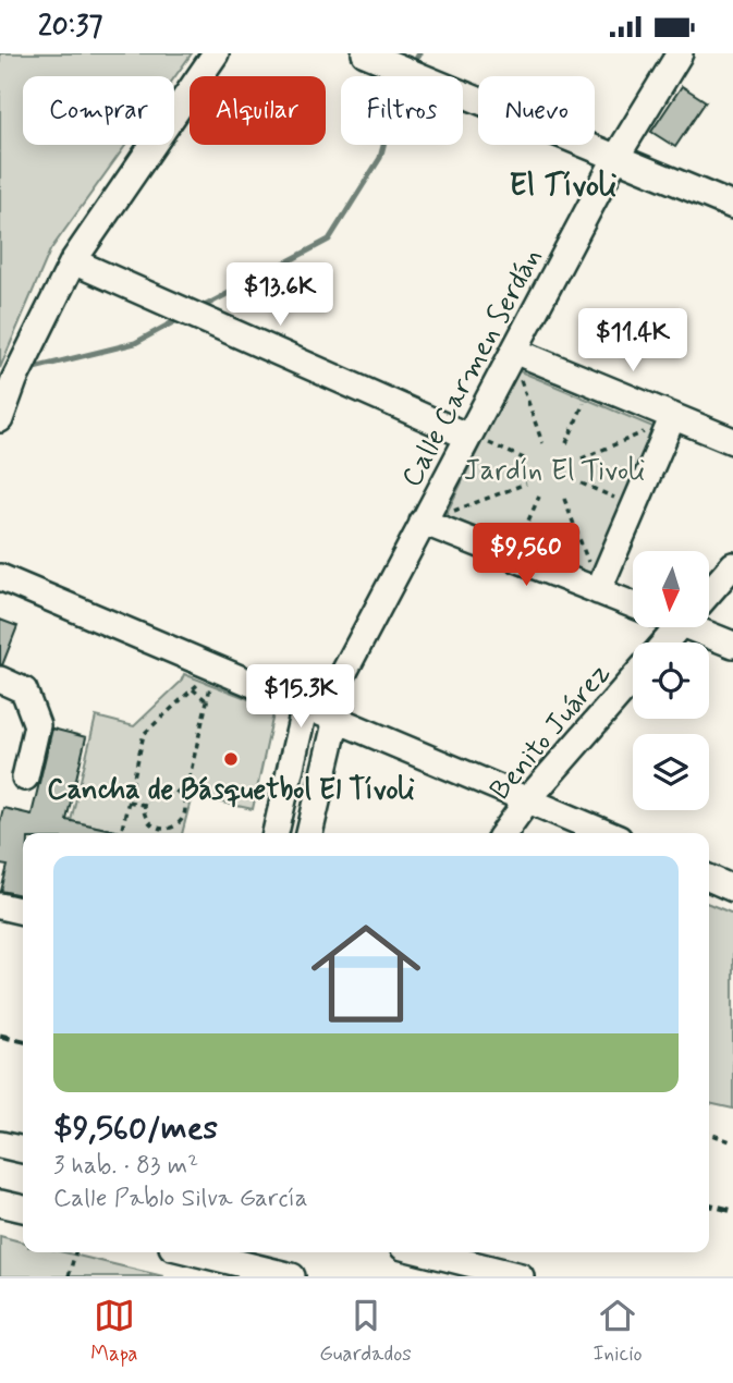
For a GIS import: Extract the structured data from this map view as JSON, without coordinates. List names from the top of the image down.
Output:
{
  "streets": {
    "street": ["Calle Carmen Serdán", "Benito Juárez"]
  },
  "districts": ["El Tívoli"],
  "parks": ["Jardín El Tivoli"],
  "places": ["Cancha de Básquetbol El Tívoli"],
  "north": "bottom",
  "page": {
    "status": "20:37",
    "chip": [
      "Comprar",
      "Alquilar",
      "Filtros",
      "Nuevo"
    ],
    "price": [
      "$13.6K",
      "$11.4K",
      "$9,560",
      "$15.3K"
    ],
    "list": [
      {
        "name": "$9,560/mes",
        "note": "3 hab. · 83 m² · Calle Pablo Silva García"
      }
    ],
    "tabs": ["Mapa", "Guardados", "Inicio"]
  }
}
